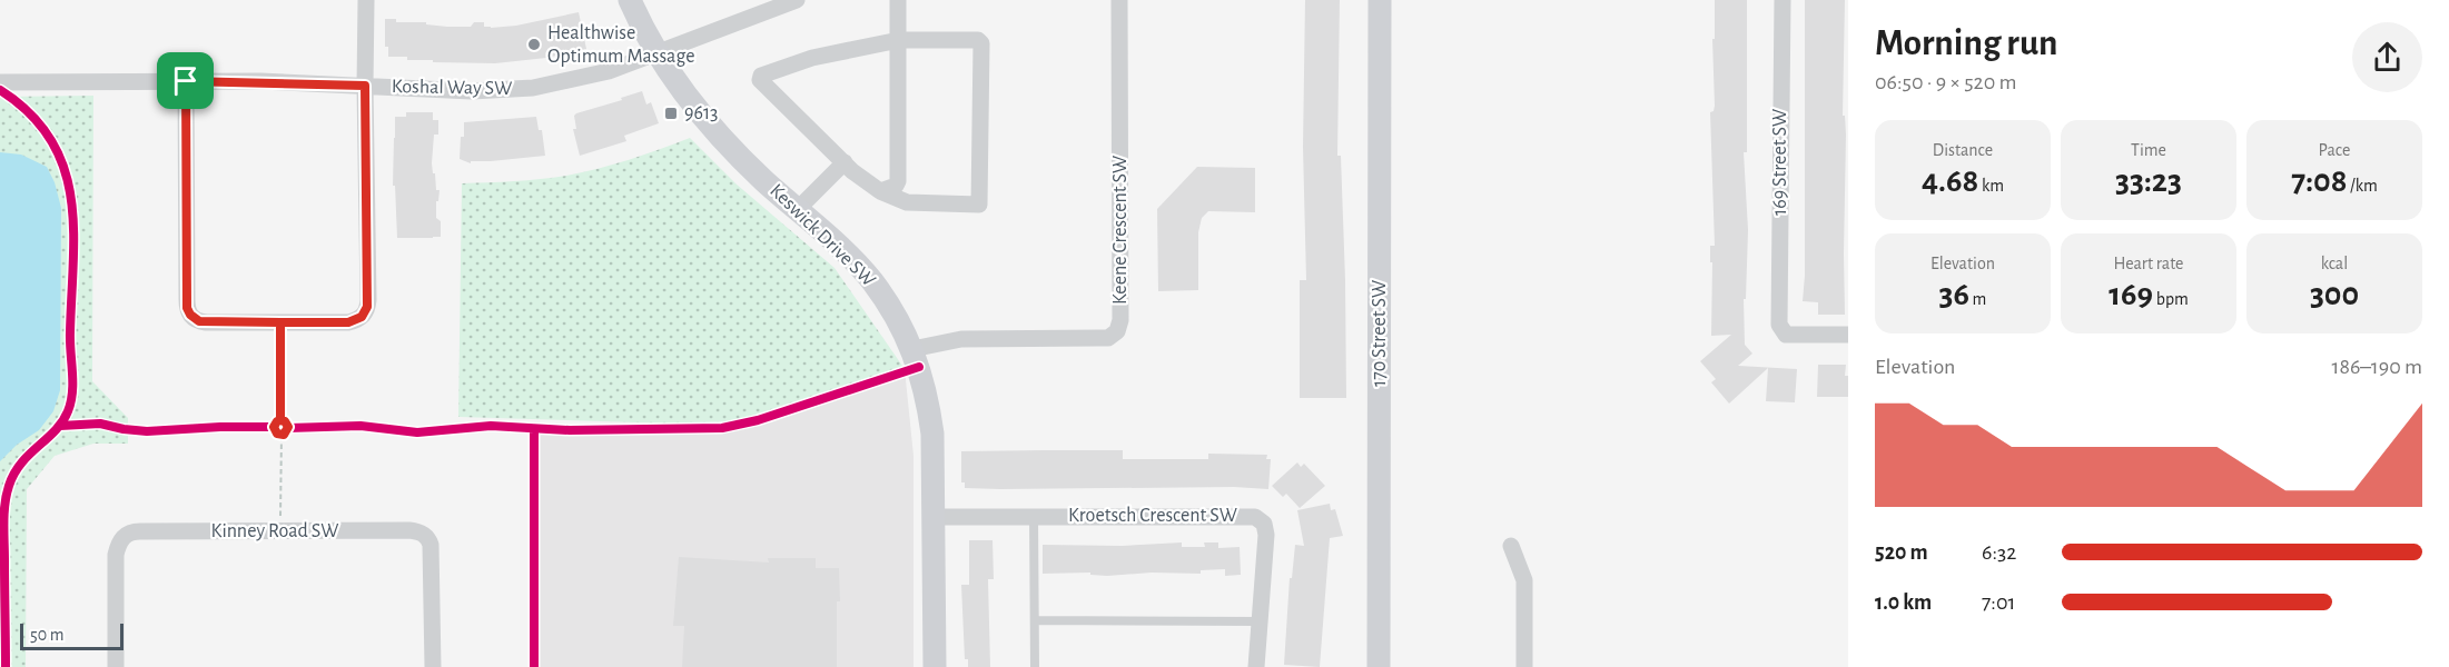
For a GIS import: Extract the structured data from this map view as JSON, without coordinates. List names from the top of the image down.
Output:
{
  "streets": {
    "street": [
      "Koshal Way SW",
      "169 Street SW",
      "Keene Crescent SW",
      "Keswick Drive SW",
      "170 Street SW",
      "Kroetsch Crescent SW",
      "Kinney Road SW"
    ]
  },
  "crossings": [
    ["Koshal Way SW", "Keswick Drive SW"],
    ["Keene Crescent SW", "Keswick Drive SW"],
    ["Keswick Drive SW", "Kroetsch Crescent SW"]
  ],
  "places": {
    "other": ["Healthwise Optimum Massage"],
    "transit": ["9613"]
  },
  "scale_bar": "50 m",
  "page": {
    "heading": ["Morning run", "06:50 · 9 × 520 m"],
    "stats": [
      ["Distance", "4.68 km"],
      ["Time", "33:23"],
      ["Pace", "7:08 /km"],
      ["Elevation", "36 m"],
      ["Heart rate", "169 bpm"],
      ["kcal", "300"]
    ],
    "chart": ["Elevation", "186–190 m"],
    "list": [
      {
        "name": "520 m",
        "note": "6:32"
      },
      {
        "name": "1.0 km",
        "note": "7:01"
      }
    ],
    "scale": "50 m"
  }
}
